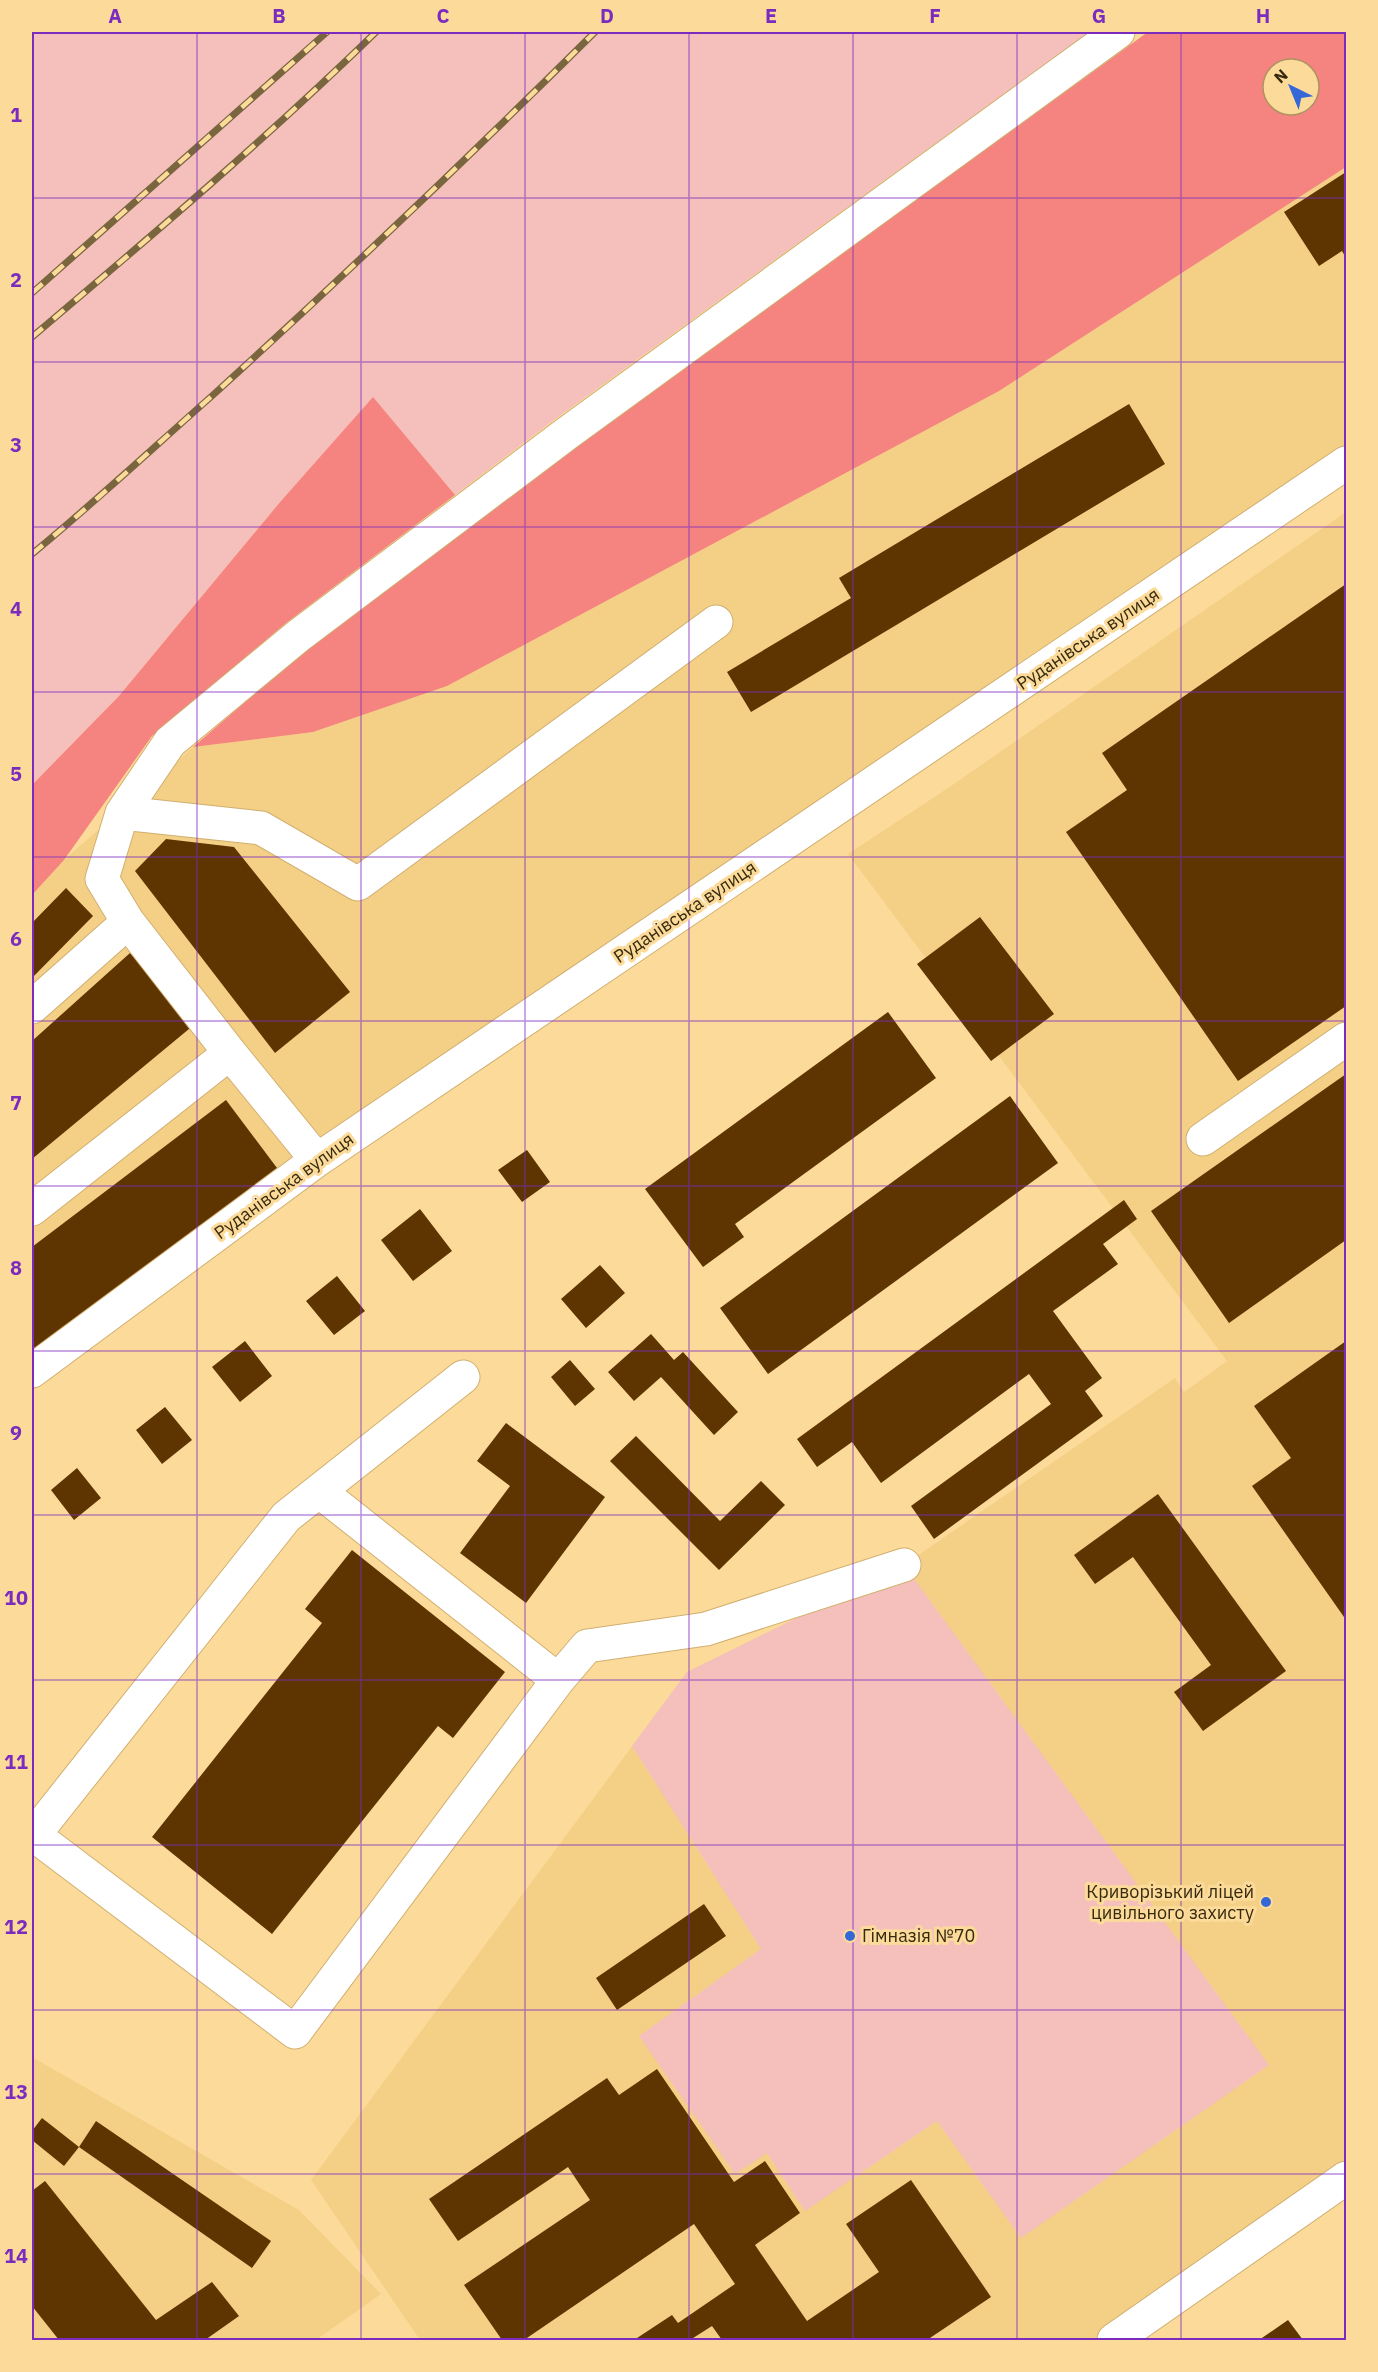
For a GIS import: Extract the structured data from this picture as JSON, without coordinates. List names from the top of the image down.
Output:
{
  "streets": {
    "street": ["Руданівська вулиця"]
  },
  "places": ["Криворізький ліцей цивільного захисту", "Гімназія №70"],
  "north": "top left",
  "grid": {
    "columns": [
      "A",
      "B",
      "C",
      "D",
      "E",
      "F",
      "G",
      "H"
    ],
    "rows": [
      "1",
      "2",
      "3",
      "4",
      "5",
      "6",
      "7",
      "8",
      "9",
      "10",
      "11",
      "12",
      "13",
      "14"
    ]
  }
}
